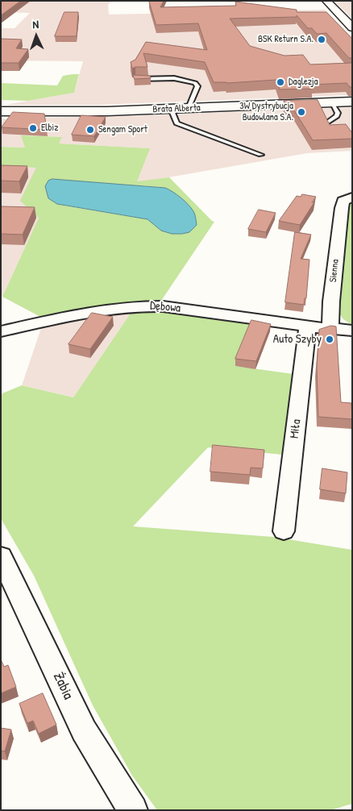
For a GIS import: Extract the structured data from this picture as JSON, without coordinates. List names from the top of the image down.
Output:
{
  "streets": {
    "street": [
      "Brata Alberta",
      "Sienna",
      "Dębowa",
      "Miła",
      "Żabia"
    ]
  },
  "crossings": [
    ["Sienna", "Dębowa"],
    ["Dębowa", "Miła"]
  ],
  "places": [
    "BSK Return S.A.",
    "Daglezja",
    "3W Dystrybucja Budowlana S.A.",
    "Elbiz",
    "Sengam Sport",
    "Auto Szyby"
  ],
  "north": "top"
}
